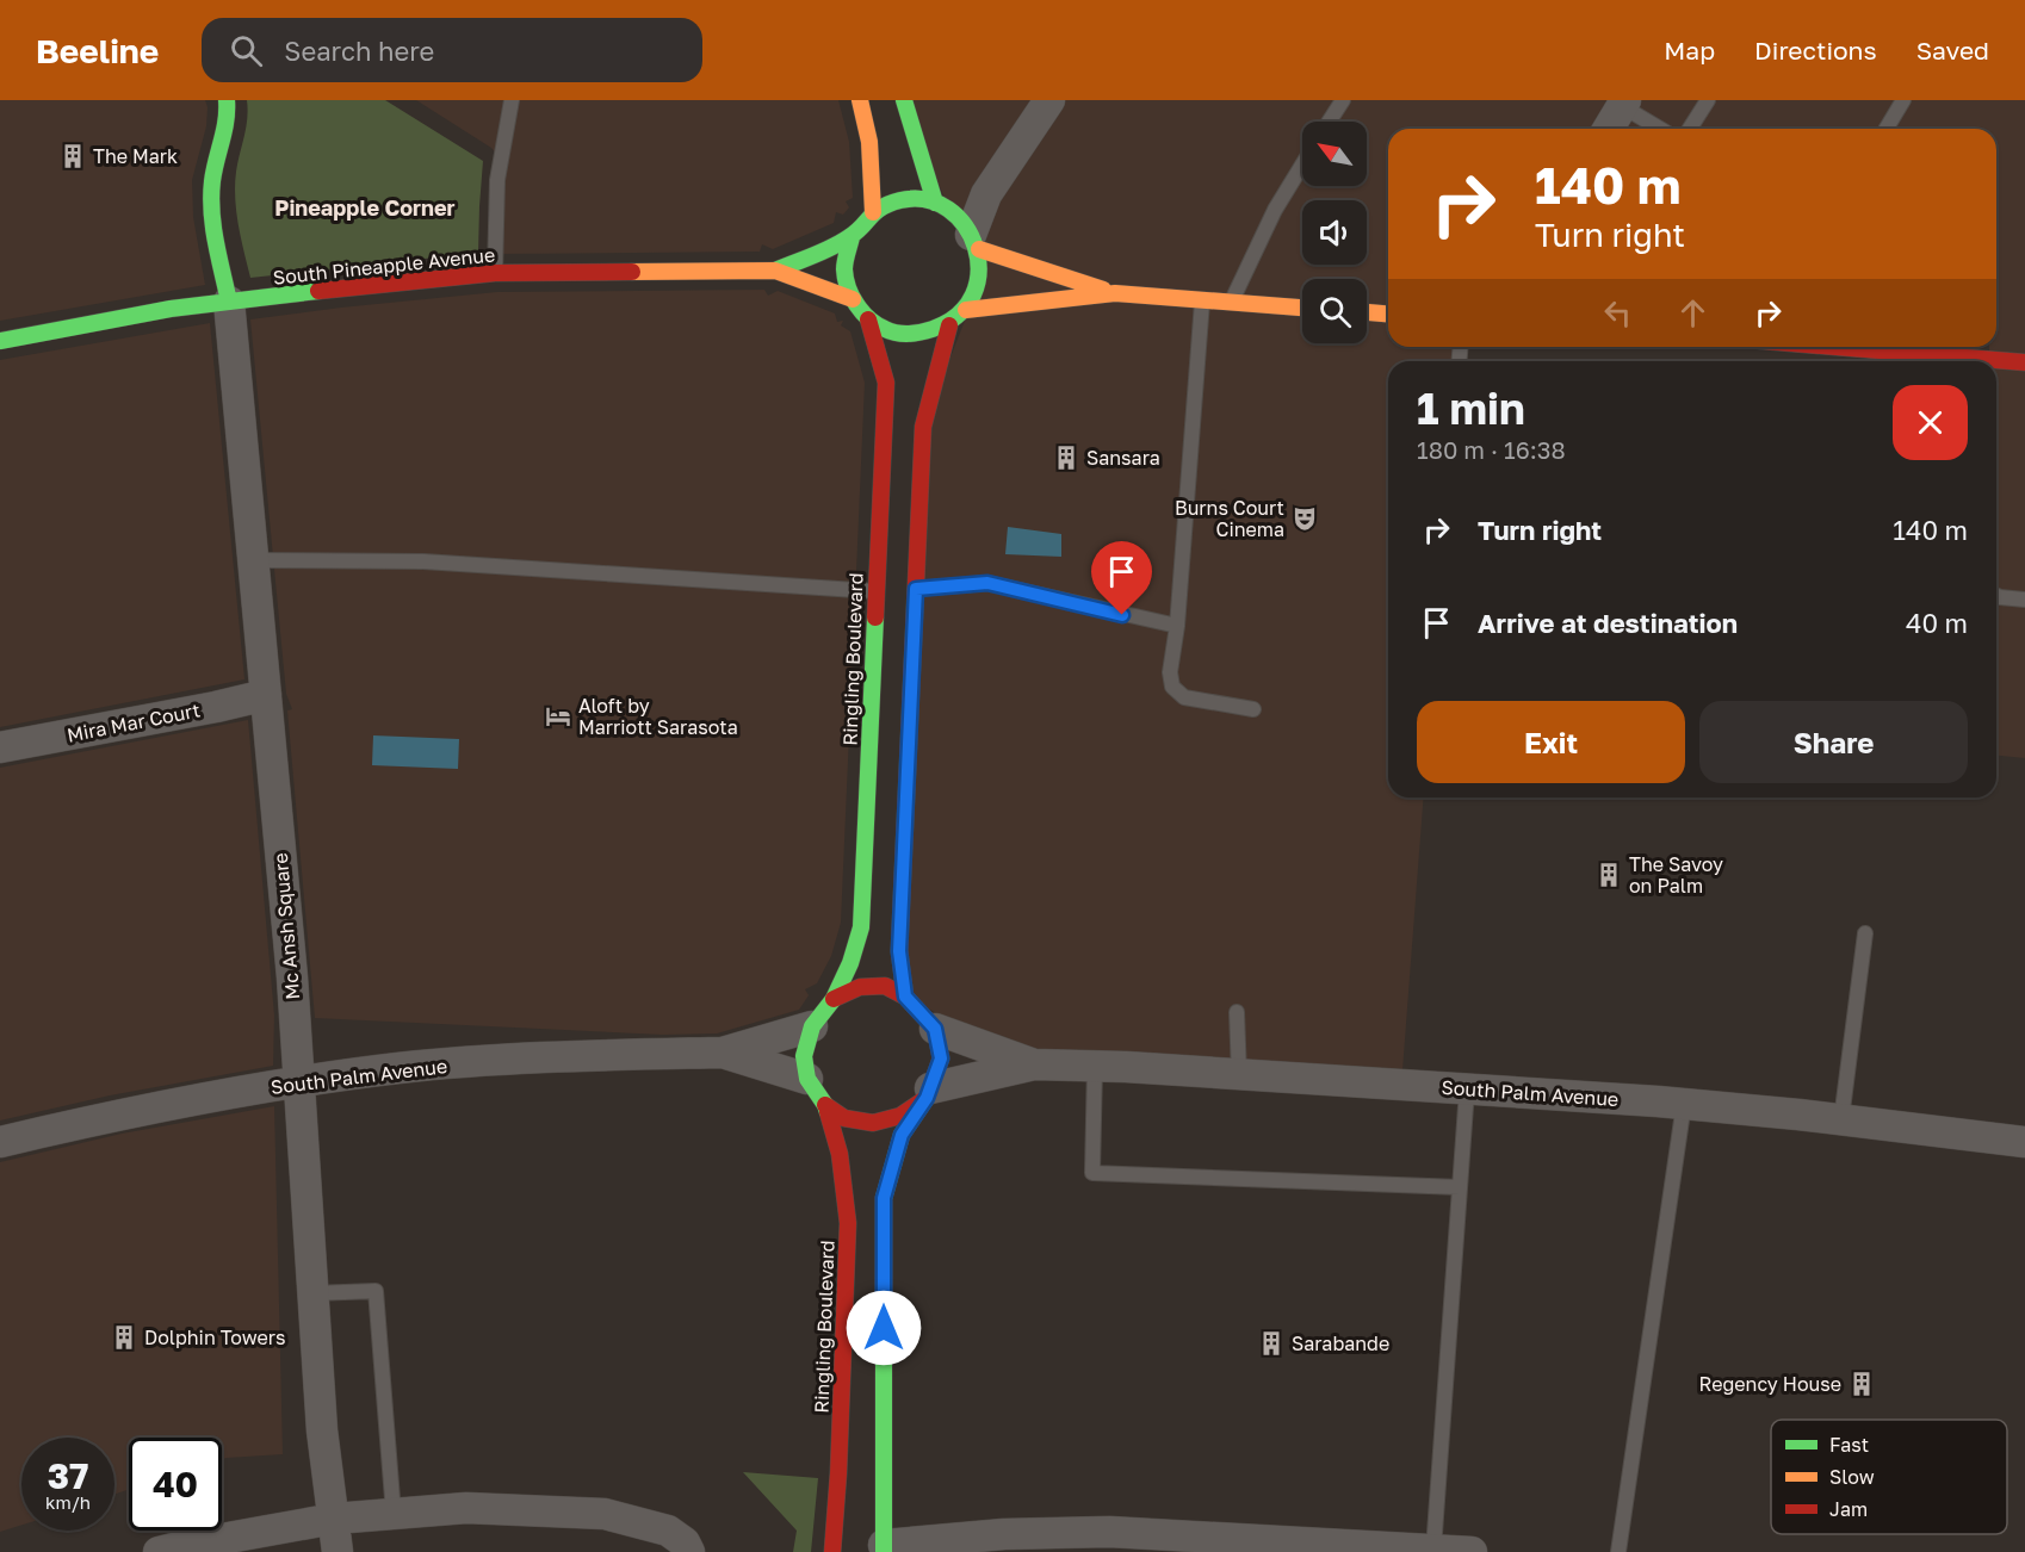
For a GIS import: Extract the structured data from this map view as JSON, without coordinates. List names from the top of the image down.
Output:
{
  "streets": {
    "street": [
      "South Pineapple Avenue",
      "Ringling Boulevard",
      "Mira Mar Court",
      "Mc Ansh Square",
      "South Palm Avenue"
    ]
  },
  "crossings": [
    ["South Pineapple Avenue", "Ringling Boulevard"],
    ["South Pineapple Avenue", "Mc Ansh Square"],
    ["Ringling Boulevard", "South Palm Avenue"],
    ["Mira Mar Court", "Mc Ansh Square"],
    ["Mc Ansh Square", "South Palm Avenue"]
  ],
  "districts": ["Pineapple Corner"],
  "places": {
    "building": [
      "The Mark",
      "Sansara",
      "The Savoy on Palm",
      "Dolphin Towers",
      "Sarabande",
      "Regency House"
    ],
    "theatre": ["Burns Court Cinema"],
    "hotel": ["Aloft by Marriott Sarasota"]
  },
  "legend": ["Fast", "Slow", "Jam"],
  "north": "top left",
  "page": {
    "header": "Beeline",
    "search": "Search here",
    "nav": ["Map", "Directions", "Saved"],
    "turn": ["140 m", "Turn right"],
    "heading": ["1 min", "180 m · 16:38"],
    "list": [
      {
        "name": "Turn right",
        "value": "140 m"
      },
      {
        "name": "Arrive at destination",
        "value": "40 m"
      }
    ],
    "buttons": ["Exit", "Share"],
    "speed": "37 km/h",
    "limit": "40"
  }
}
